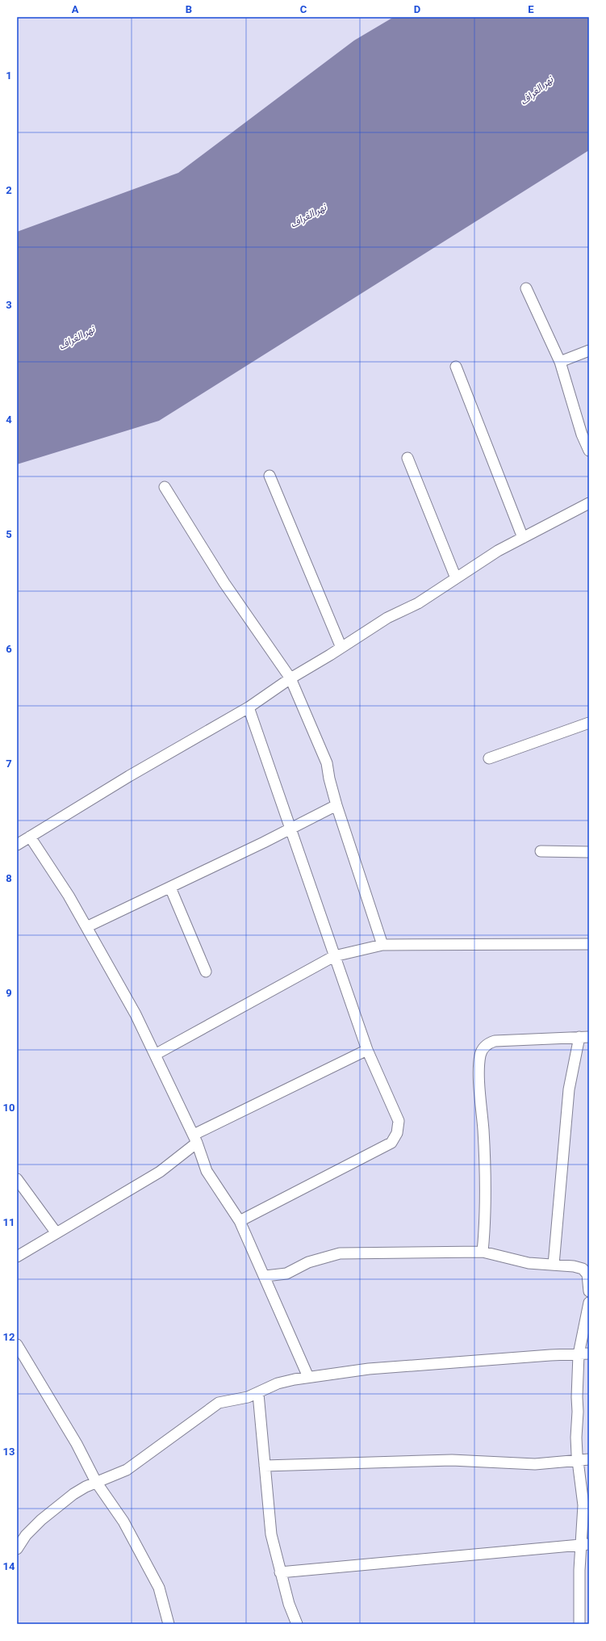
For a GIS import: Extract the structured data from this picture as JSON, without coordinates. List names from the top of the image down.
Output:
{
  "water": ["نهر الغراف"],
  "grid": {
    "columns": [
      "A",
      "B",
      "C",
      "D",
      "E"
    ],
    "rows": [
      "1",
      "2",
      "3",
      "4",
      "5",
      "6",
      "7",
      "8",
      "9",
      "10",
      "11",
      "12",
      "13",
      "14"
    ]
  }
}
